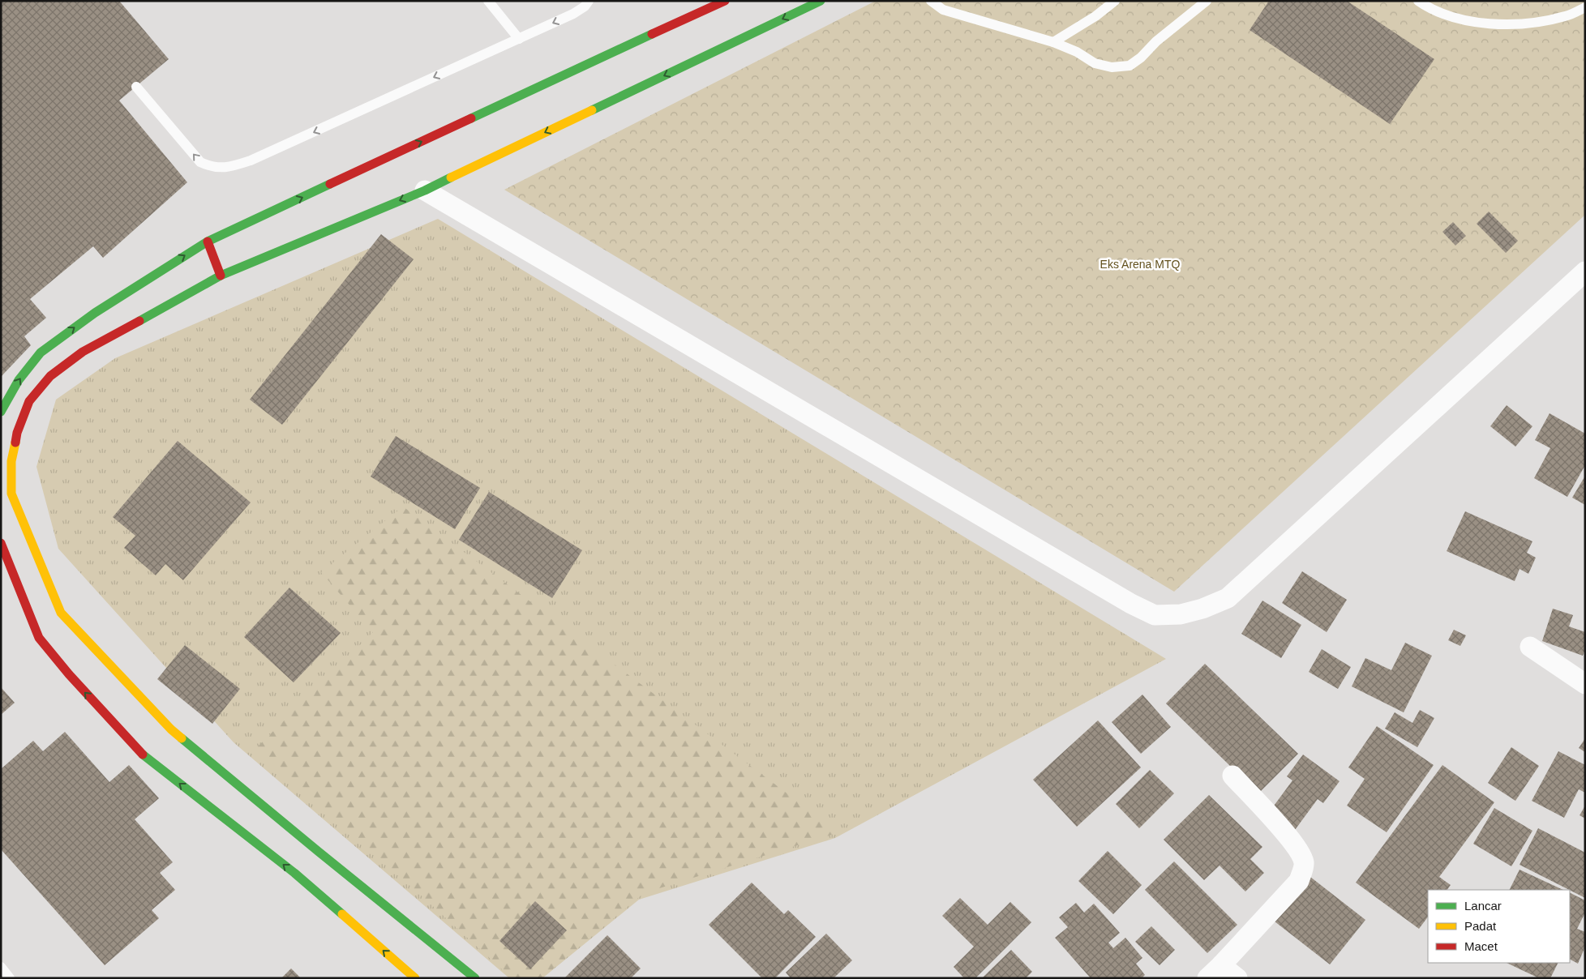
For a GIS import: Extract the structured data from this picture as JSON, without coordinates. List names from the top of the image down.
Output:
{
  "parks": ["Eks Arena MTQ"],
  "legend": ["Lancar", "Padat", "Macet"]
}
